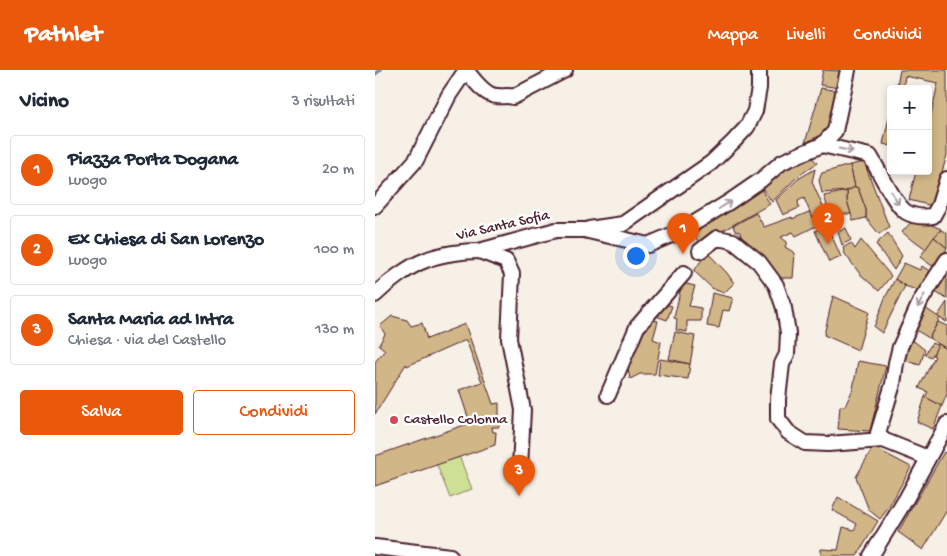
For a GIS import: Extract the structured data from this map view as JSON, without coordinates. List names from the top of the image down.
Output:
{
  "streets": {
    "street": ["Via Santa Sofia"]
  },
  "one_way": ["Via Santa Sofia"],
  "places": ["Castello Colonna"],
  "page": {
    "header": "Pathlet",
    "nav": ["Mappa", "Livelli", "Condividi"],
    "heading": ["Vicino", "3 risultati"],
    "map_buttons": ["+", "−"],
    "list": [
      {
        "mark": "1",
        "name": "Piazza Porta Dogana",
        "note": "Luogo",
        "value": "20 m"
      },
      {
        "mark": "2",
        "name": "Ex Chiesa di San Lorenzo",
        "note": "Luogo",
        "value": "100 m"
      },
      {
        "mark": "3",
        "name": "Santa Maria ad Intra",
        "note": "Chiesa · via del Castello",
        "value": "130 m"
      }
    ],
    "pins": ["2", "1", "3"],
    "buttons": ["Salva", "Condividi"]
  }
}
